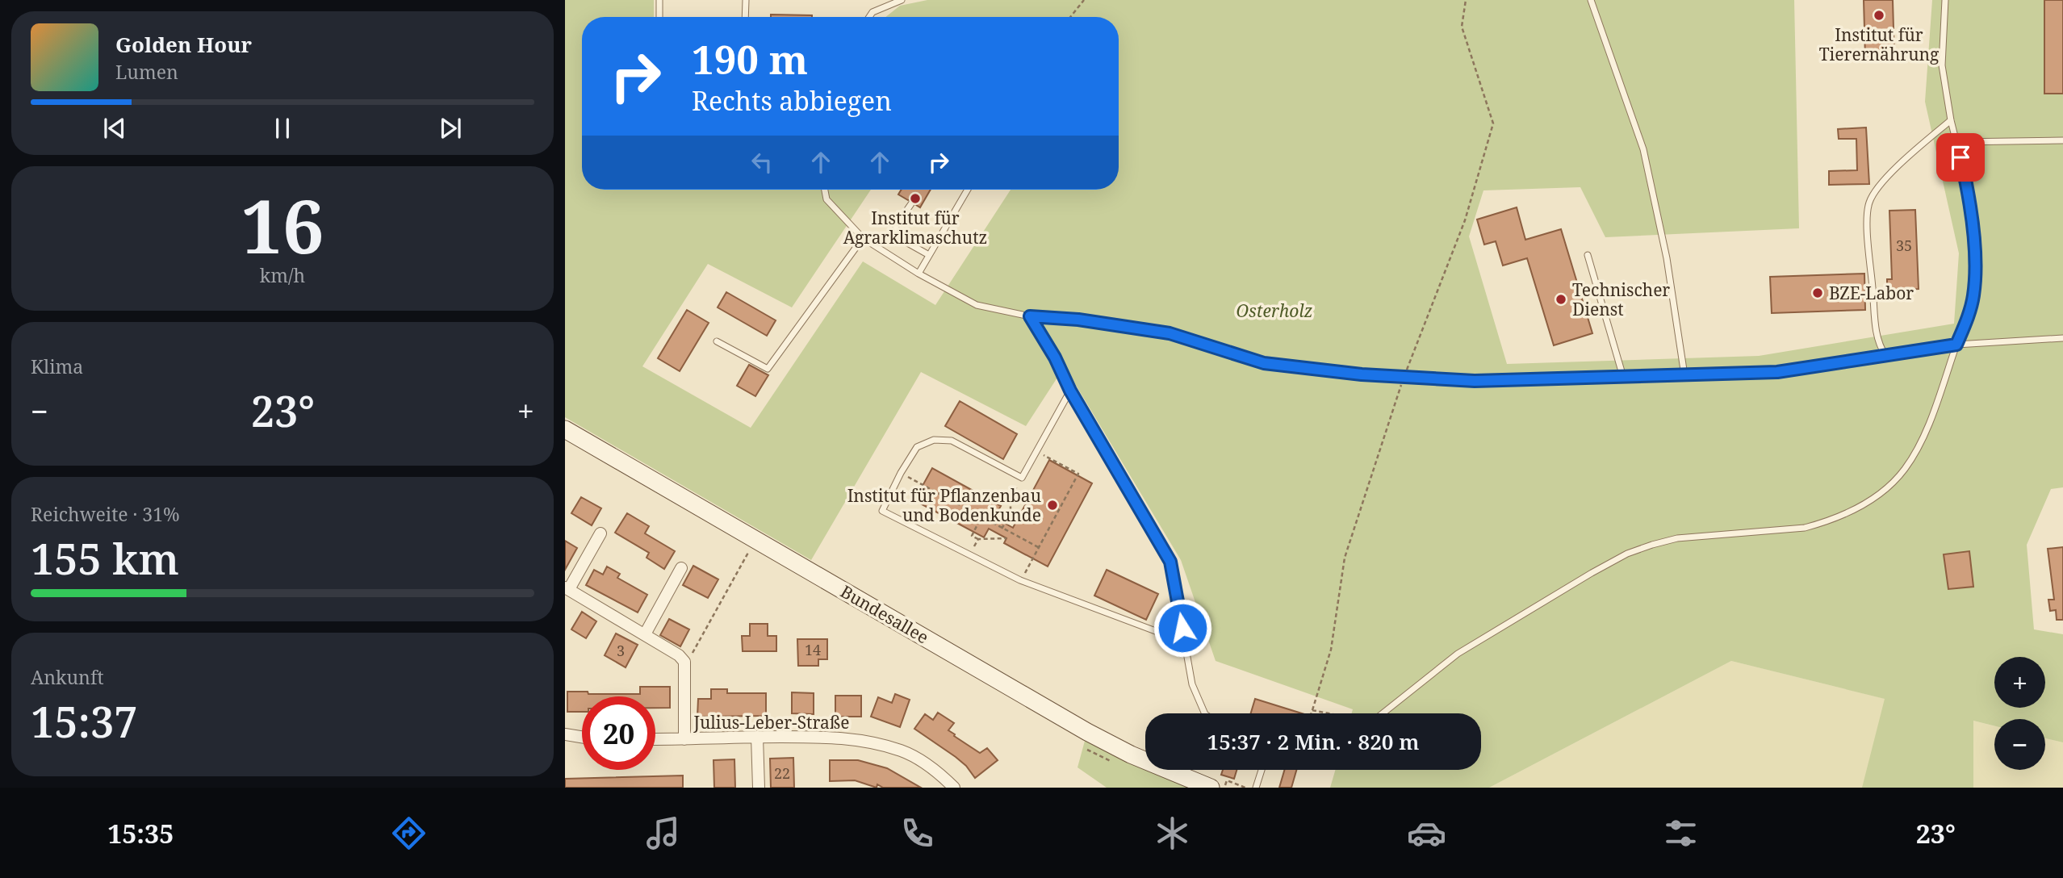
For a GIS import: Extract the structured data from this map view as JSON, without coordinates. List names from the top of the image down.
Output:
{
  "streets": {
    "main road": ["Bundesallee"],
    "street": ["Julius-Leber-Straße"]
  },
  "parks": ["Osterholz"],
  "places": [
    "Institut für Tierernährung",
    "Institut für Agrarklimaschutz",
    "BZE-Labor",
    "Technischer Dienst",
    "Institut für Pflanzenbau und Bodenkunde"
  ],
  "house_numbers": [
    "35",
    "14",
    "3",
    "22"
  ],
  "page": {
    "turn": ["190 m", "Rechts abbiegen"],
    "song": ["Golden Hour", "Lumen"],
    "tile": [
      ["16", "km/h"],
      "Klima",
      ["Reichweite · 31%", "155 km"],
      ["Ankunft", "15:37"]
    ],
    "heat": ["−", "23°", "+"],
    "map_buttons": ["+", "−"],
    "limit": "20",
    "trip": "15:37 · 2 Min. · 820 m",
    "tabs": ["15:35", "23°"]
  }
}
